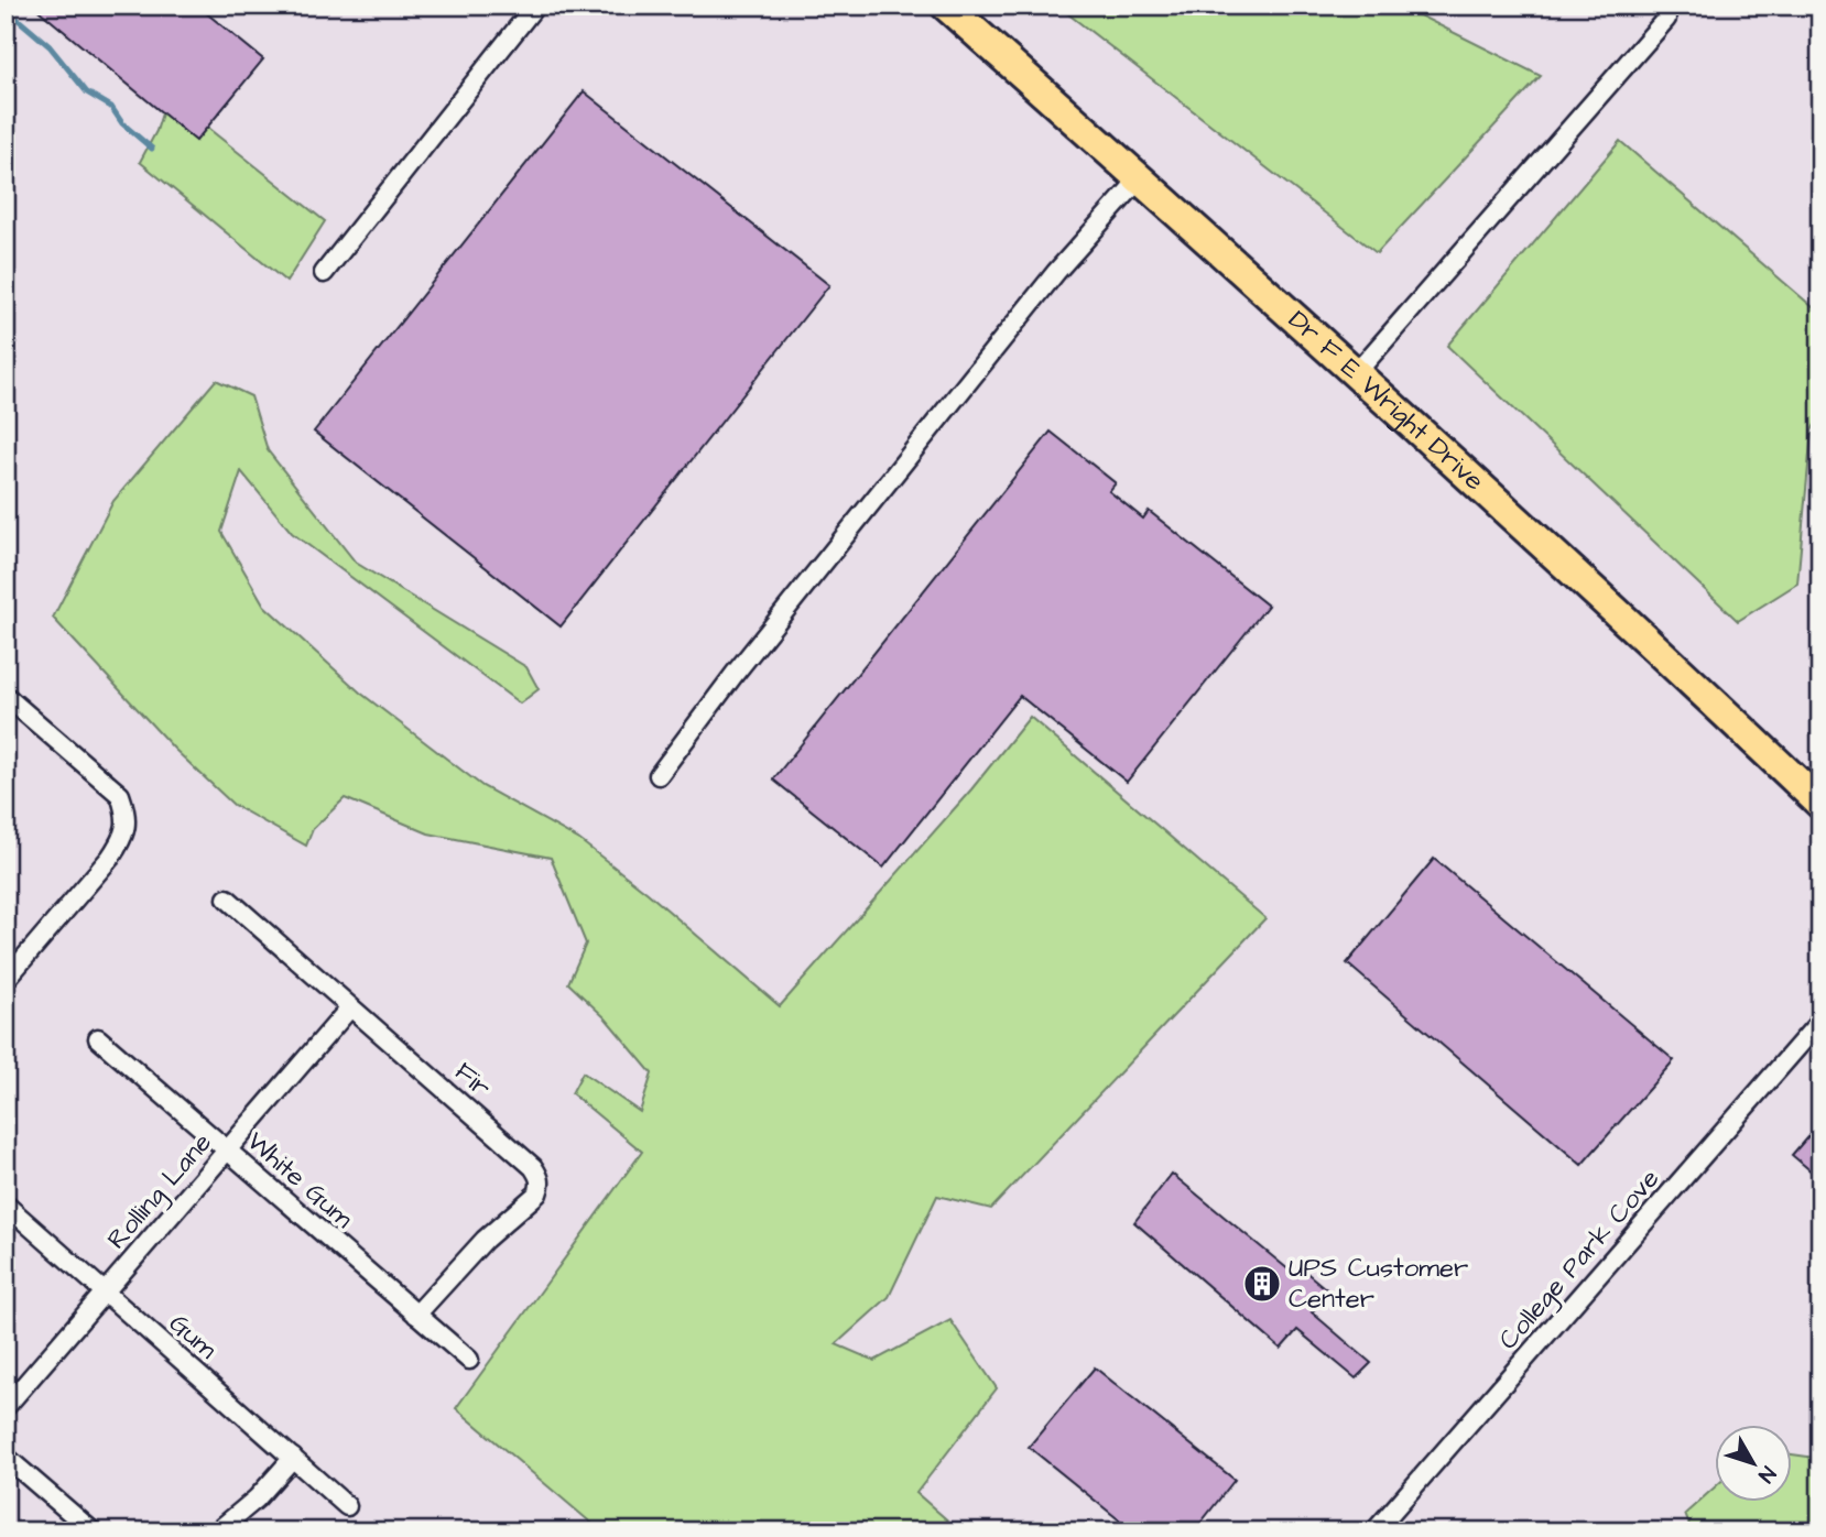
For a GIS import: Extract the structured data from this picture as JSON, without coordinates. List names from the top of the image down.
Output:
{
  "streets": {
    "highway": ["Dr F E Wright Drive"],
    "street": [
      "Fir",
      "White Gum",
      "Rolling Lane",
      "College Park Cove",
      "Gum"
    ]
  },
  "crossings": [
    ["Fir", "White Gum"],
    ["Fir", "Rolling Lane"],
    ["White Gum", "Rolling Lane"],
    ["Rolling Lane", "Gum"]
  ],
  "places": {
    "building": ["UPS Customer Center"]
  },
  "north": "bottom right"
}
